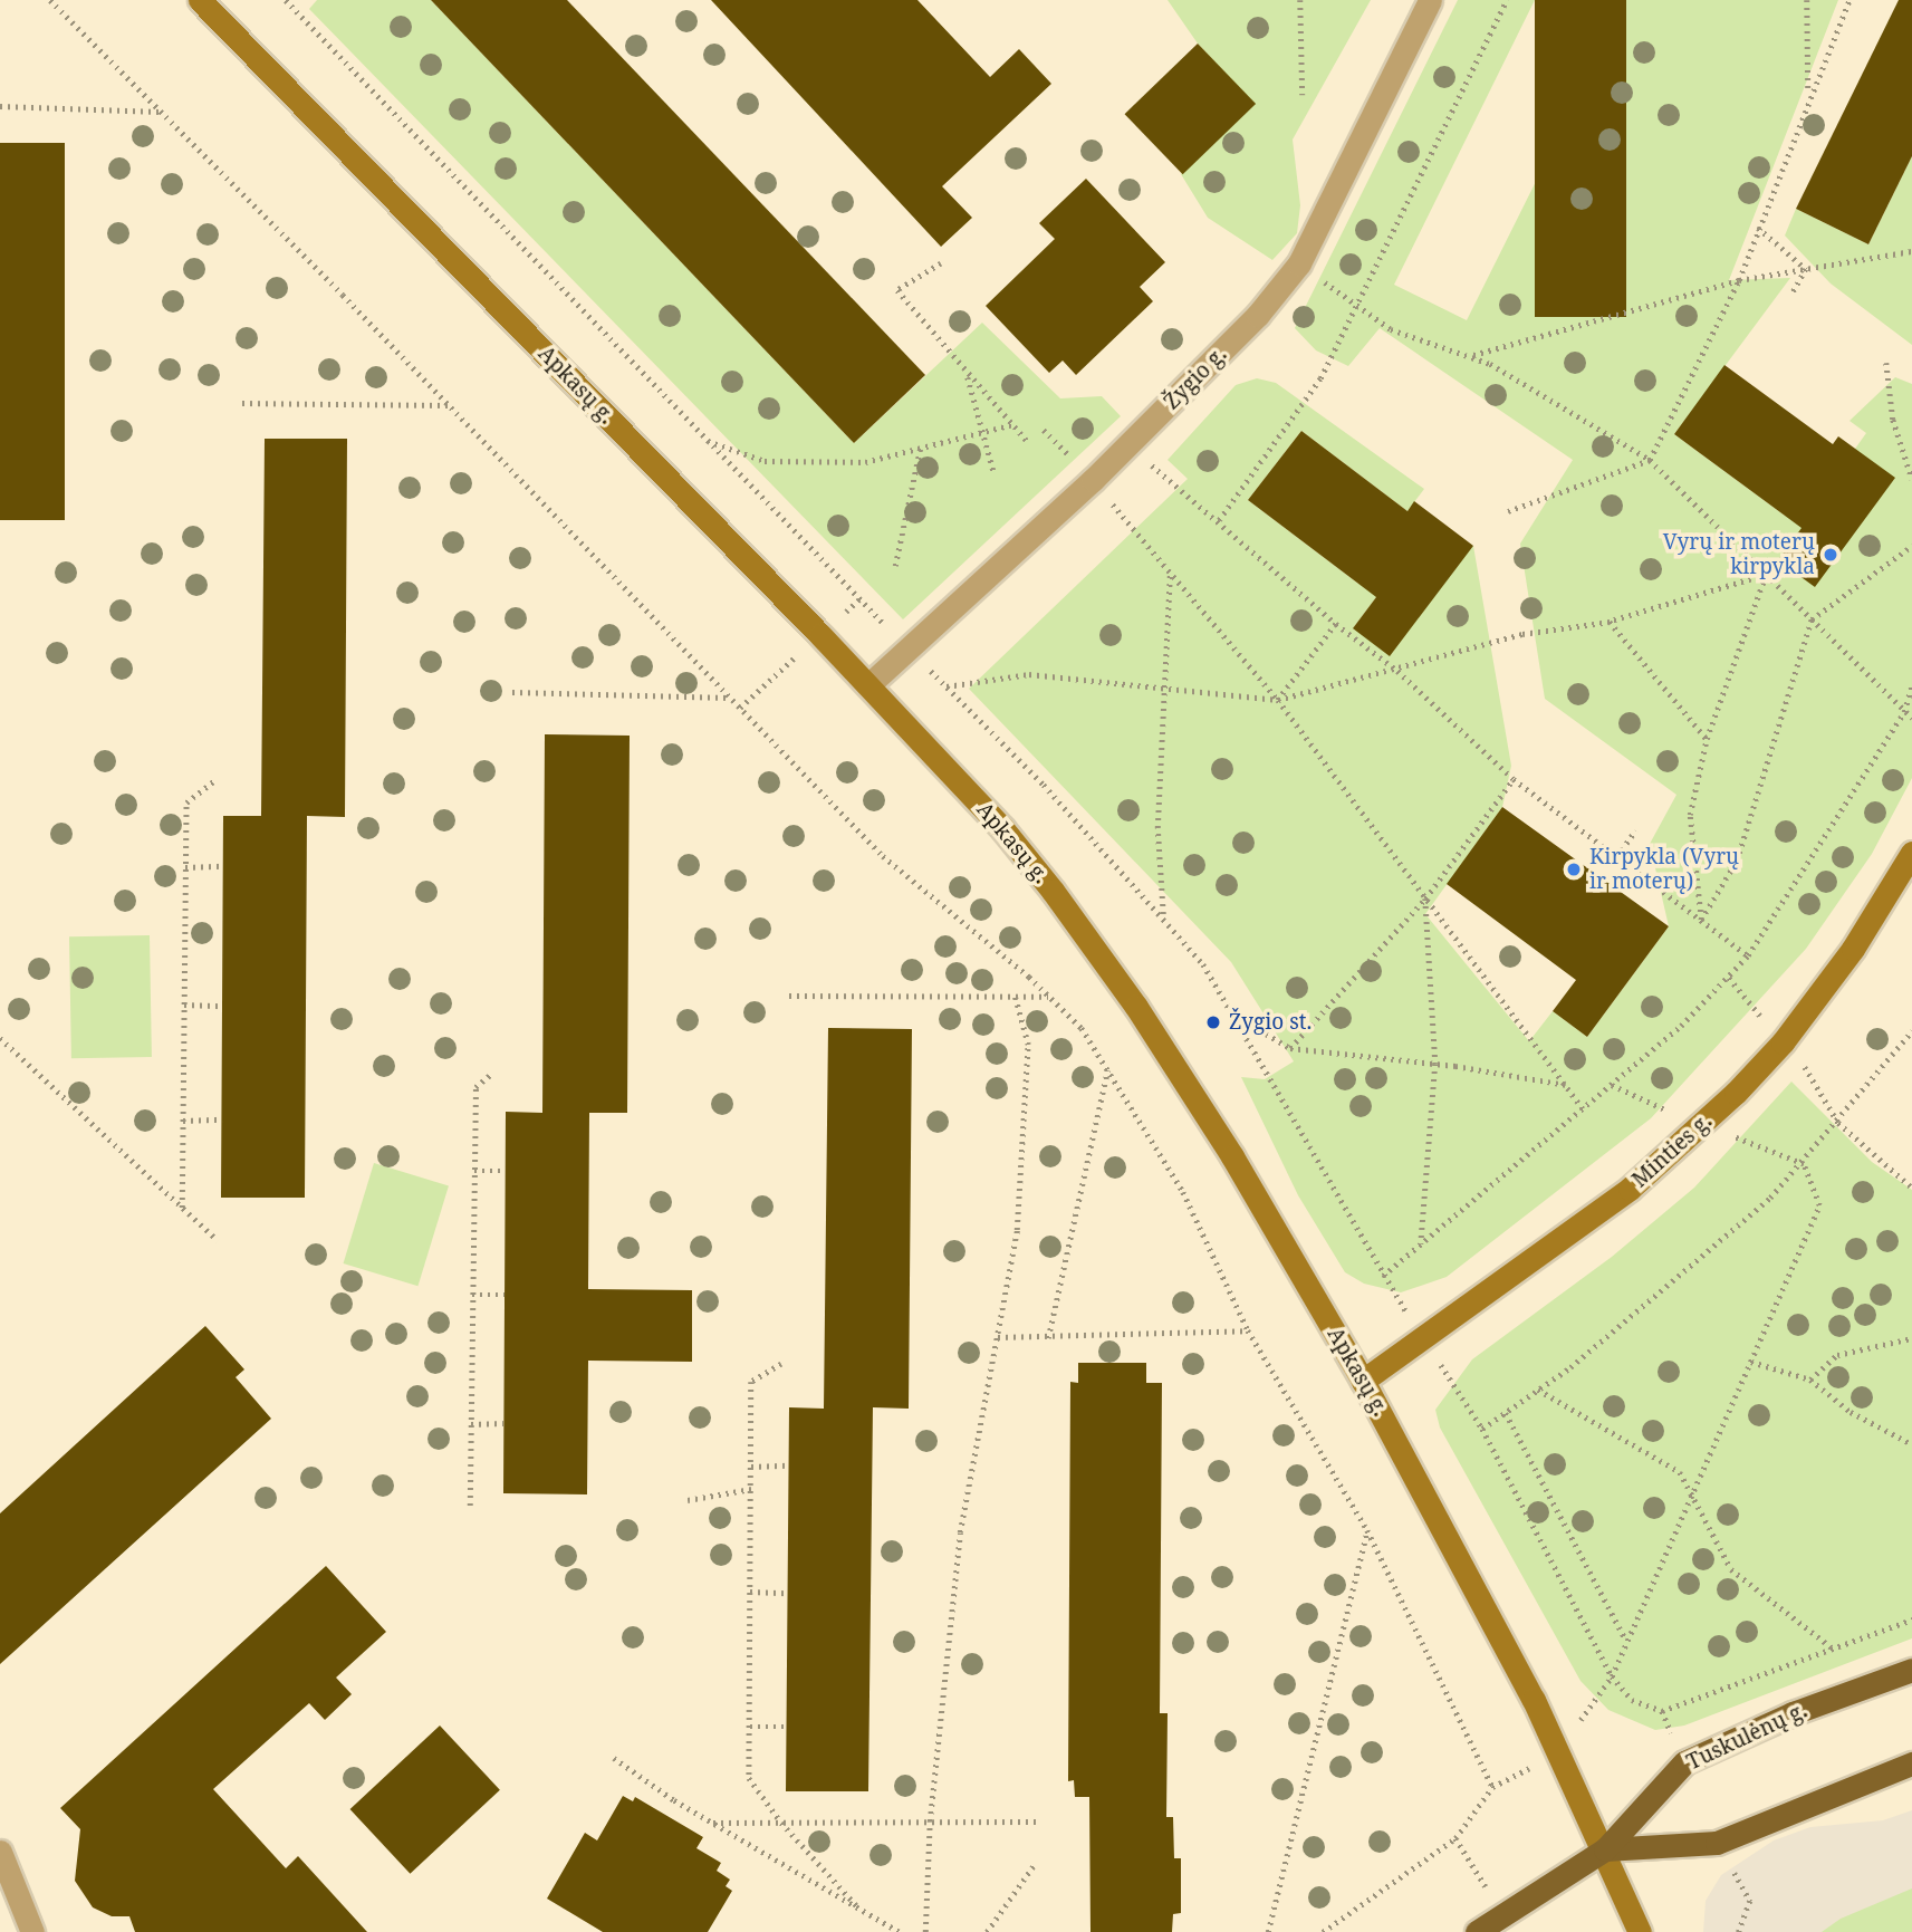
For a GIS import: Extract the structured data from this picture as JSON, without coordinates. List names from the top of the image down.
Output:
{
  "streets": {
    "main road": ["Apkasų g.", "Minties g.", "Tuskulėnų g."],
    "street": ["Žygio g."]
  },
  "crossings": [
    ["Žygio g.", "Apkasų g."],
    ["Apkasų g.", "Minties g."],
    ["Apkasų g.", "Tuskulėnų g."]
  ],
  "places": ["Vyrų ir moterų kirpykla", "Kirpykla (Vyrų ir moterų)", "Žygio st."]
}
